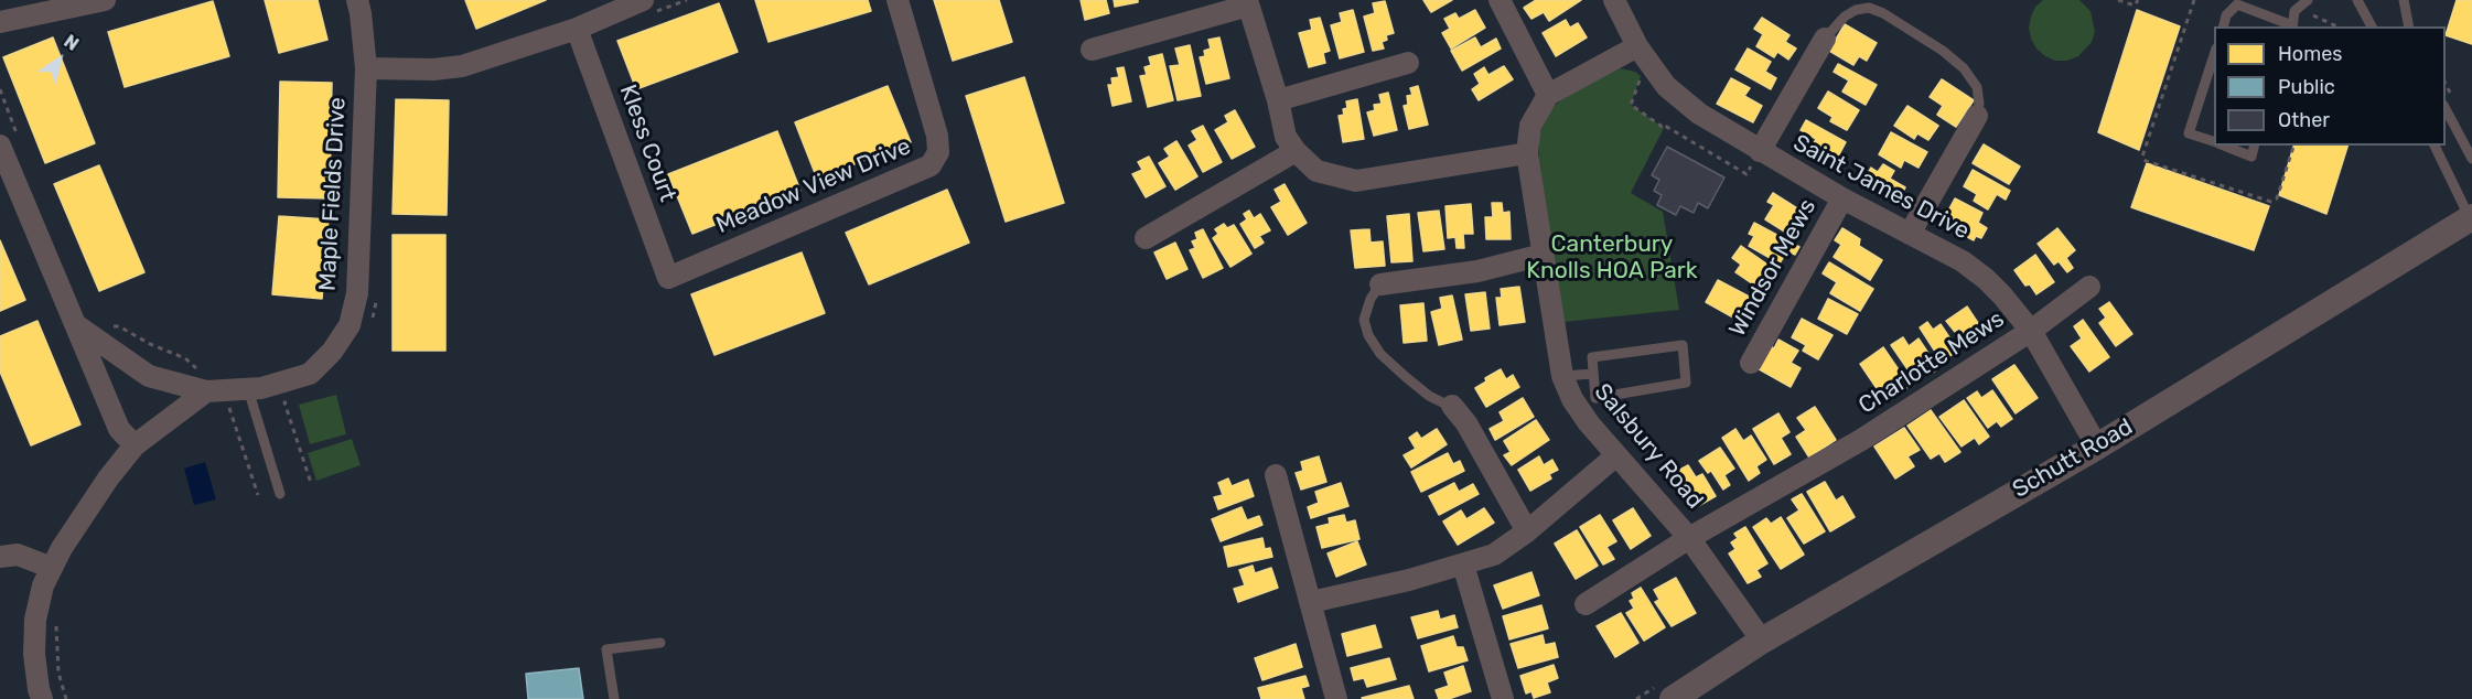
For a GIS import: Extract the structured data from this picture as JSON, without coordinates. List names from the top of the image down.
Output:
{
  "streets": {
    "street": [
      "Kless Court",
      "Meadow View Drive",
      "Saint James Drive",
      "Maple Fields Drive",
      "Windsor Mews",
      "Charlotte Mews",
      "Salsbury Road",
      "Schutt Road"
    ]
  },
  "crossings": [
    ["Kless Court", "Meadow View Drive"],
    ["Saint James Drive", "Windsor Mews"],
    ["Saint James Drive", "Charlotte Mews"],
    ["Saint James Drive", "Schutt Road"],
    ["Charlotte Mews", "Salsbury Road"],
    ["Salsbury Road", "Schutt Road"]
  ],
  "parks": ["Canterbury Knolls HOA Park"],
  "legend": ["Homes", "Public", "Other"],
  "north": "top right"
}
